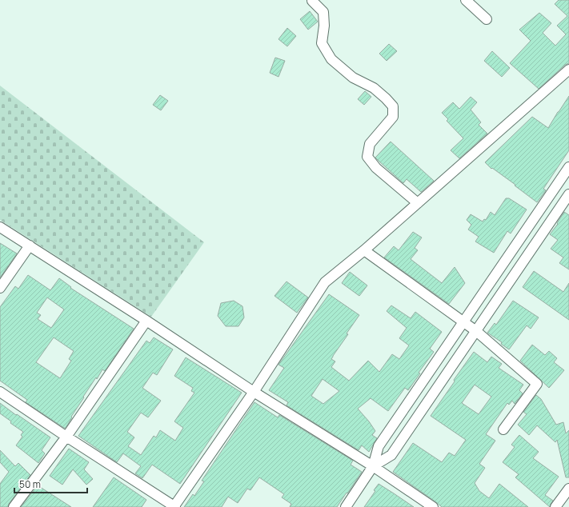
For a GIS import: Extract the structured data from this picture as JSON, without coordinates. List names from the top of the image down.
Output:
{
  "scale_bar": "50 m"
}
